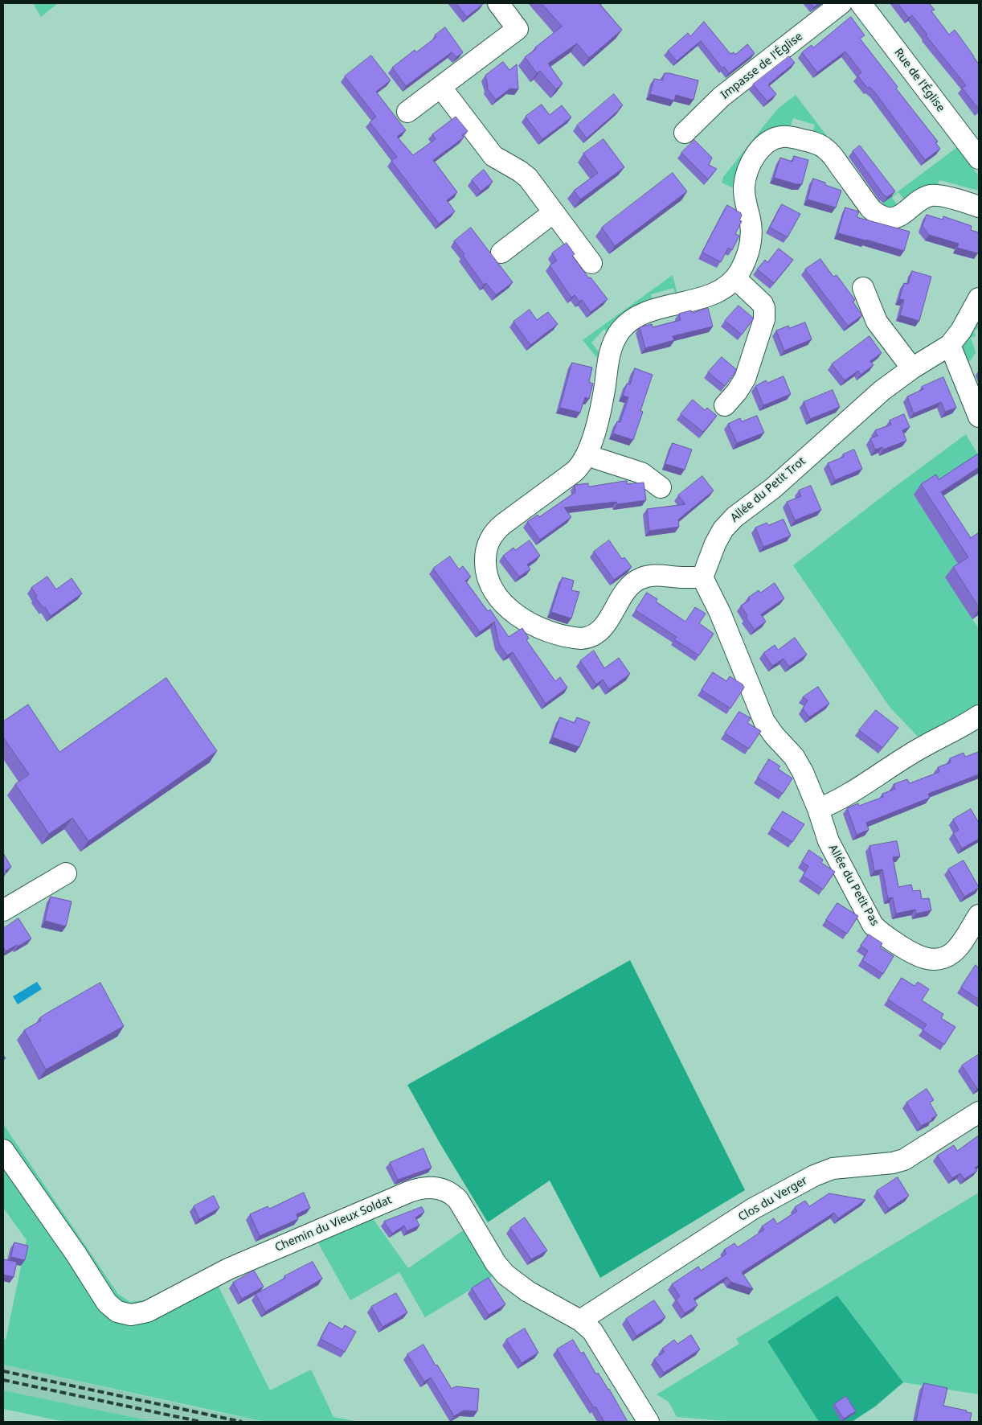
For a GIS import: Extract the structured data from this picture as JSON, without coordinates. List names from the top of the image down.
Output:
{
  "streets": {
    "street": [
      "Impasse de l'Église",
      "Rue de l'Église",
      "Allée du Petit Trot",
      "Allée du Petit Pas",
      "Clos du Verger",
      "Chemin du Vieux Soldat"
    ]
  },
  "crossings": [
    ["Allée du Petit Trot", "Allée du Petit Pas"],
    ["Clos du Verger", "Chemin du Vieux Soldat"]
  ]
}
